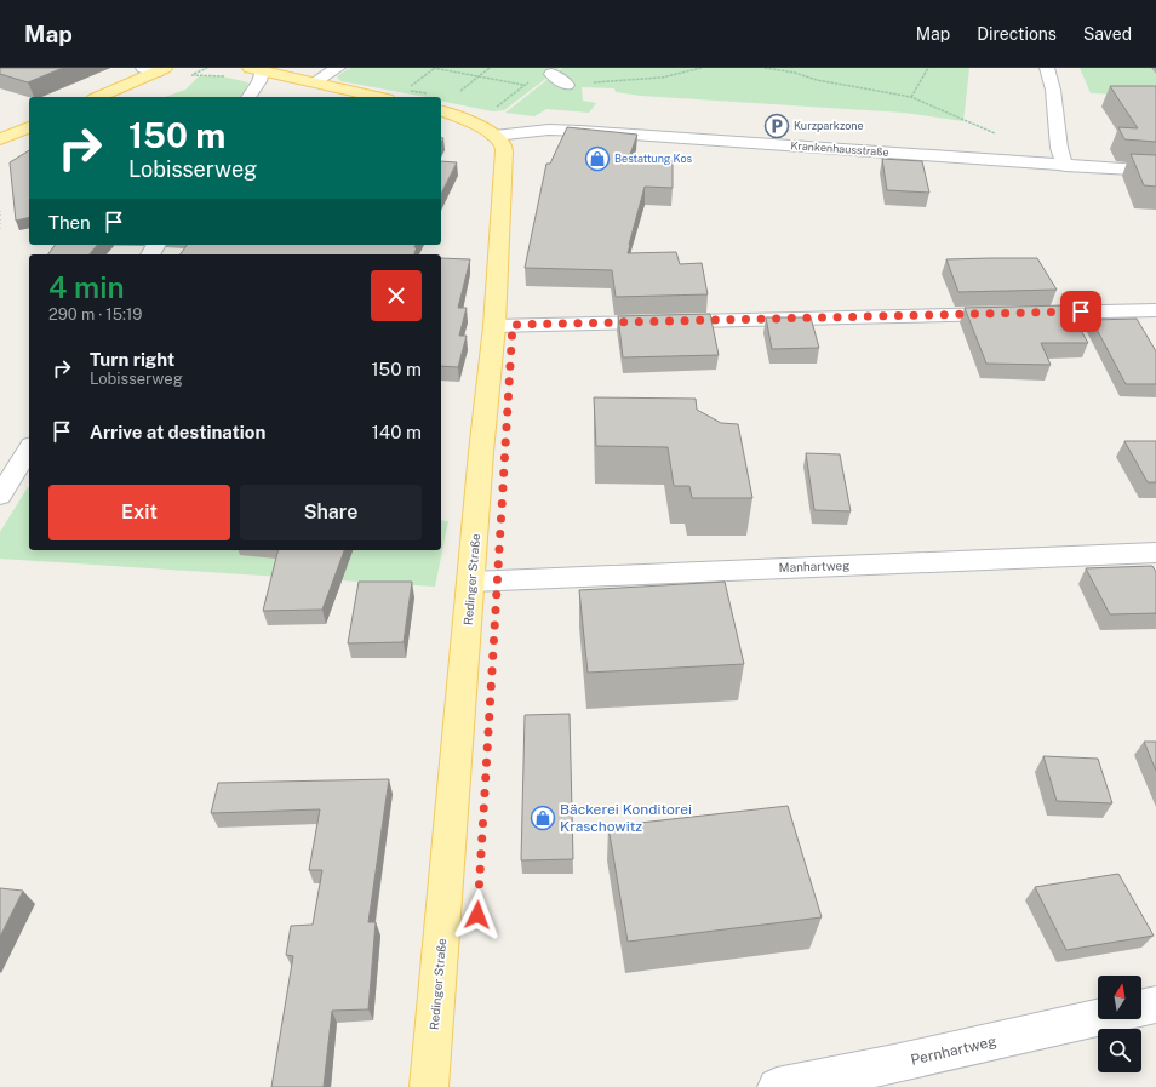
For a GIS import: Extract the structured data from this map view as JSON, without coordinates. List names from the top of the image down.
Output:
{
  "streets": {
    "main road": ["Redinger Straße"],
    "street": ["Krankenhausstraße", "Manhartweg", "Pernhartweg"]
  },
  "crossings": [
    ["Krankenhausstraße", "Redinger Straße"],
    ["Manhartweg", "Redinger Straße"]
  ],
  "places": {
    "parking": ["Kurzparkzone"],
    "shop": ["Bestattung Kos", "Bäckerei Konditorei Kraschowitz"]
  },
  "north": "top",
  "page": {
    "header": "Map",
    "nav": ["Map", "Directions", "Saved"],
    "turn": ["150 m", "Lobisserweg"],
    "then": "Then",
    "heading": ["4 min", "290 m · 15:19"],
    "list": [
      {
        "name": "Turn right",
        "note": "Lobisserweg",
        "value": "150 m"
      },
      {
        "name": "Arrive at destination",
        "value": "140 m"
      }
    ],
    "buttons": ["Exit", "Share"]
  }
}
